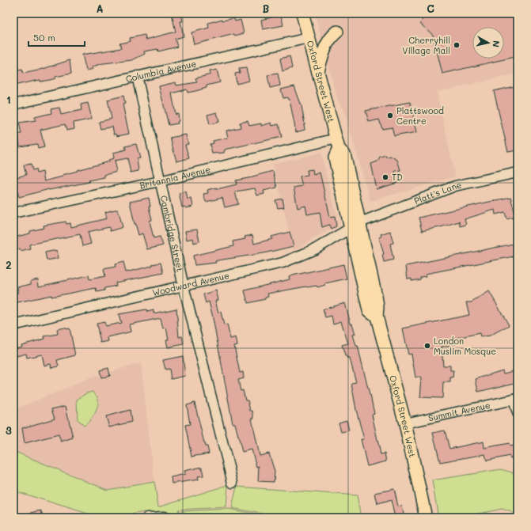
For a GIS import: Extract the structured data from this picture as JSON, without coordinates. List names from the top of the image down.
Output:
{
  "streets": {
    "main road": ["Oxford Street West"],
    "street": [
      "Columbia Avenue",
      "Britannia Avenue",
      "Platt's Lane",
      "Cambridge Street",
      "Woodward Avenue",
      "Summit Avenue"
    ]
  },
  "crossings": [
    ["Columbia Avenue", "Oxford Street West"],
    ["Columbia Avenue", "Cambridge Street"],
    ["Oxford Street West", "Britannia Avenue"],
    ["Oxford Street West", "Platt's Lane"],
    ["Oxford Street West", "Woodward Avenue"],
    ["Oxford Street West", "Summit Avenue"],
    ["Britannia Avenue", "Cambridge Street"],
    ["Platt's Lane", "Woodward Avenue"],
    ["Cambridge Street", "Woodward Avenue"]
  ],
  "places": [
    "Cherryhill Village Mall",
    "Plattswood Centre",
    "TD",
    "London Muslim Mosque"
  ],
  "scale_bar": "50 m",
  "north": "right",
  "grid": {
    "columns": ["A", "B", "C"],
    "rows": ["1", "2", "3"]
  }
}
